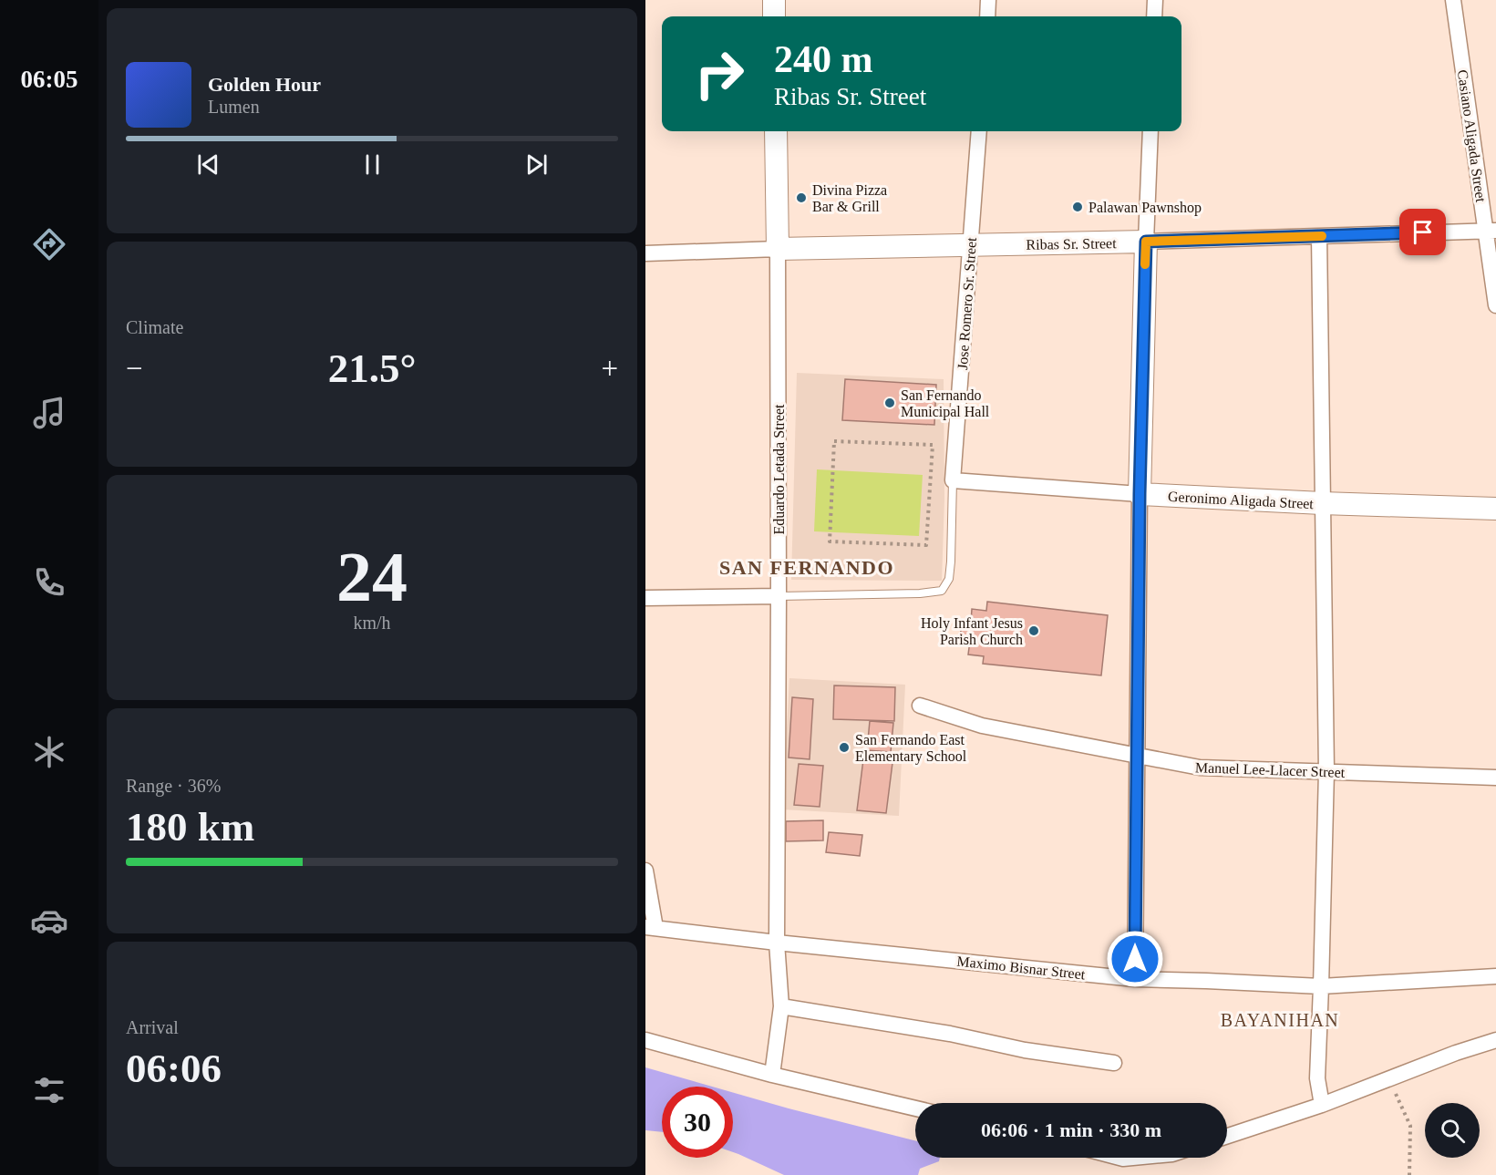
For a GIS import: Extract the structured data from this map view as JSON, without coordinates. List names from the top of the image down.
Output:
{
  "streets": {
    "main road": ["Ribas Sr. Street", "Eduardo Letada Street", "Geronimo Aligada Street"],
    "street": [
      "Casiano Aligada Street",
      "Jose Romero Sr. Street",
      "Manuel Lee-Llacer Street",
      "Maximo Bisnar Street"
    ]
  },
  "crossings": [
    ["Casiano Aligada Street", "Ribas Sr. Street"],
    ["Ribas Sr. Street", "Jose Romero Sr. Street"],
    ["Ribas Sr. Street", "Eduardo Letada Street"],
    ["Jose Romero Sr. Street", "Geronimo Aligada Street"],
    ["Eduardo Letada Street", "Maximo Bisnar Street"]
  ],
  "districts": ["SAN FERNANDO", "BAYANIHAN"],
  "places": [
    "Divina Pizza Bar & Grill",
    "Palawan Pawnshop",
    "San Fernando Municipal Hall",
    "Holy Infant Jesus Parish Church",
    "San Fernando East Elementary School"
  ],
  "page": {
    "tabs": "06:05",
    "turn": ["240 m", "Ribas Sr. Street"],
    "song": ["Golden Hour", "Lumen"],
    "tile": [
      "Climate",
      ["24", "km/h"],
      ["Range · 36%", "180 km"],
      ["Arrival", "06:06"]
    ],
    "heat": ["−", "21.5°", "+"],
    "limit": "30",
    "trip": "06:06 · 1 min · 330 m"
  }
}
